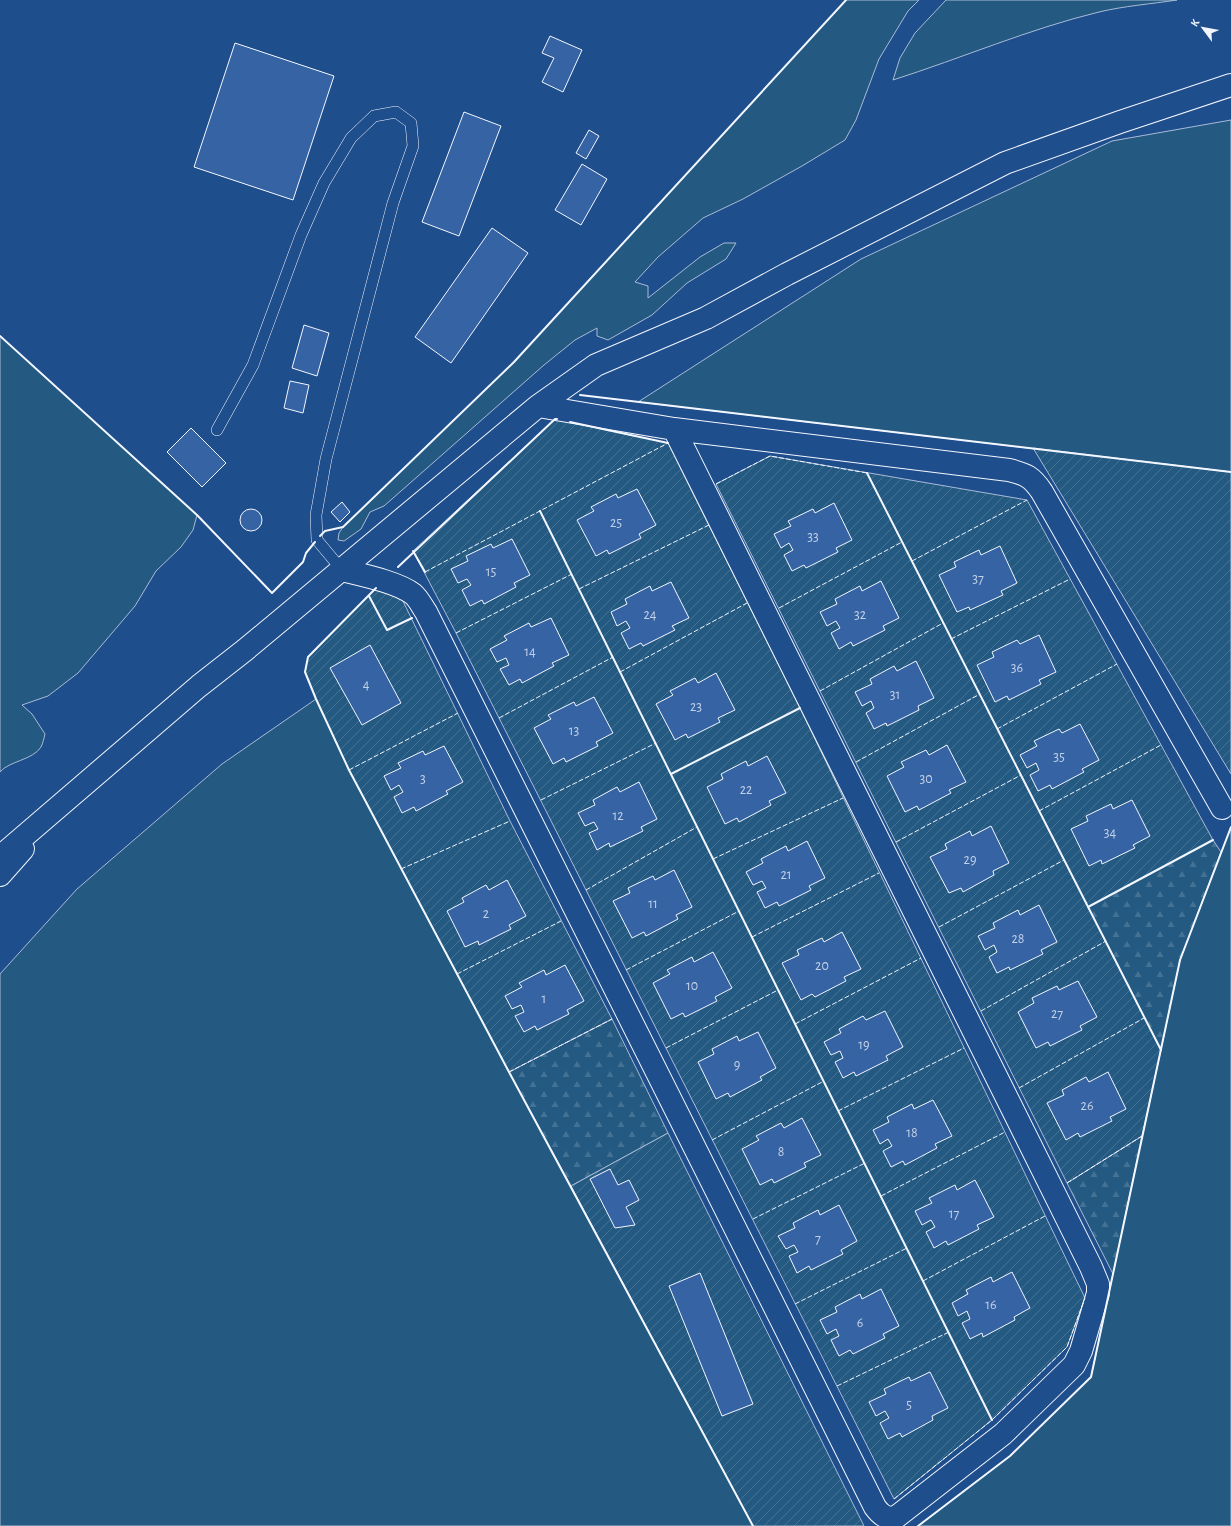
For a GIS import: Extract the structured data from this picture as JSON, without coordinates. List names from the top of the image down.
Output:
{
  "house_numbers": [
    "25",
    "33",
    "15",
    "37",
    "24",
    "32",
    "14",
    "36",
    "4",
    "31",
    "23",
    "13",
    "35",
    "3",
    "30",
    "22",
    "12",
    "34",
    "29",
    "21",
    "11",
    "2",
    "28",
    "20",
    "10",
    "1",
    "27",
    "19",
    "9",
    "26",
    "18",
    "8",
    "17",
    "7",
    "16",
    "6",
    "5"
  ],
  "north": "top left"
}
